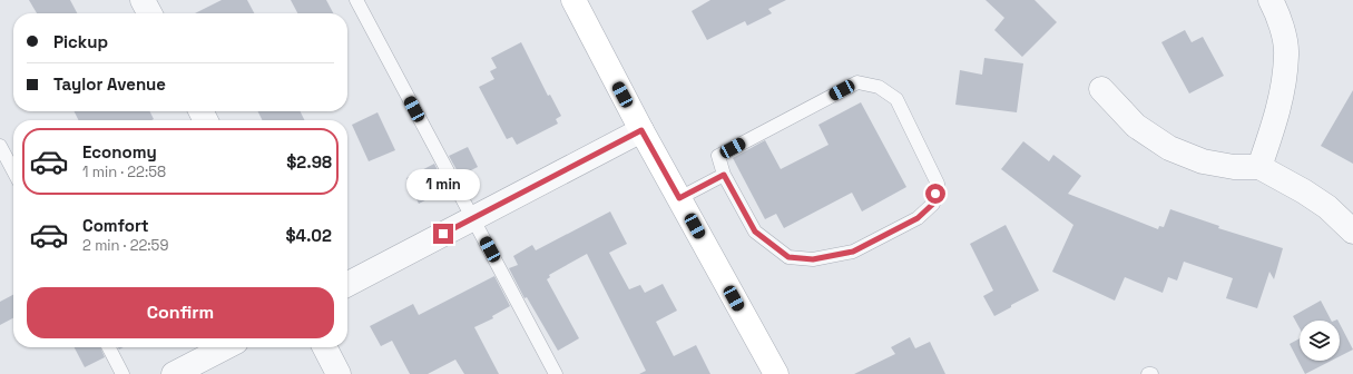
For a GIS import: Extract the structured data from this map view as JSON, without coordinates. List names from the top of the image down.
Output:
{
  "page": {
    "banner": ["Pickup", "Taylor Avenue"],
    "list": [
      {
        "name": "Economy",
        "note": "1 min · 22:58",
        "value": "$2.98"
      },
      {
        "name": "Comfort",
        "note": "2 min · 22:59",
        "value": "$4.02"
      }
    ],
    "bubble": "1 min",
    "buttons": "Confirm"
  }
}
